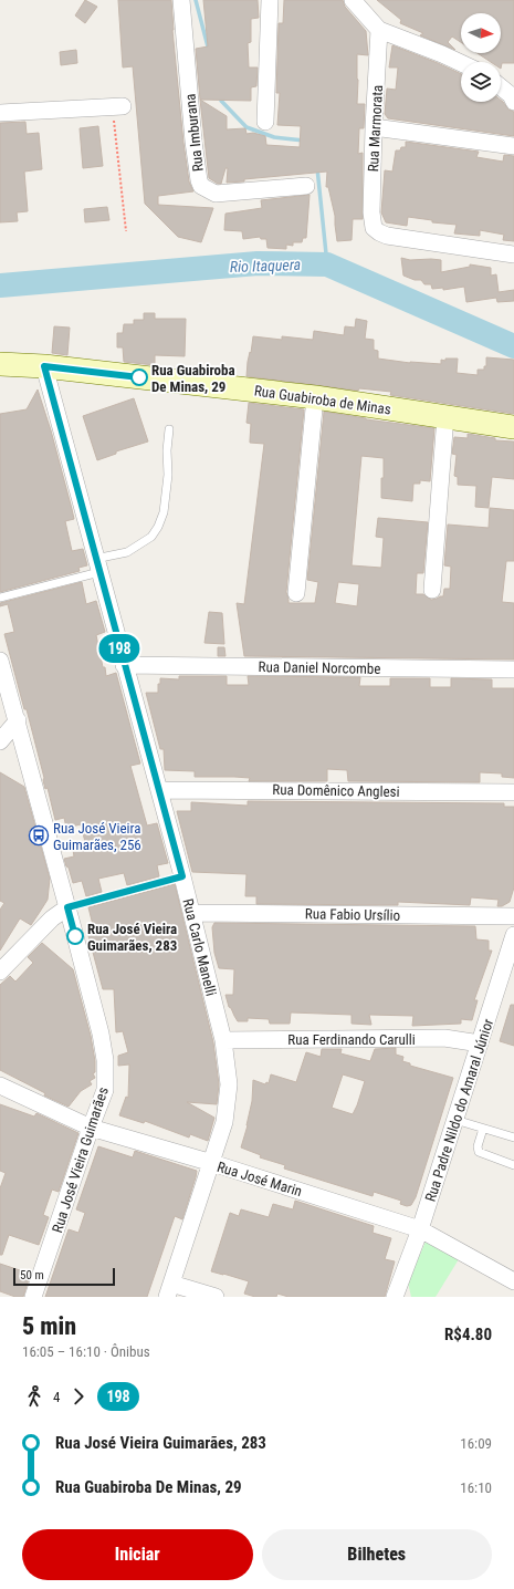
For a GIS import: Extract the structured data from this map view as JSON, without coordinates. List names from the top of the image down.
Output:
{
  "streets": {
    "street": [
      "Rua Marmorata",
      "Rua Imburana",
      "Rua Guabiroba de Minas",
      "Rua Daniel Norcombe",
      "Rua Domênico Anglesi",
      "Rua Fabio Ursílio",
      "Rua Carlo Manelli",
      "Rua Ferdinando Carulli",
      "Rua Padre Nildo do Amaral Júnior",
      "Rua José Vieira Guimarães",
      "Rua José Marin"
    ]
  },
  "crossings": [
    ["Rua Guabiroba de Minas", "Rua Carlo Manelli"],
    ["Rua Daniel Norcombe", "Rua Carlo Manelli"],
    ["Rua Domênico Anglesi", "Rua Carlo Manelli"],
    ["Rua Fabio Ursílio", "Rua Carlo Manelli"],
    ["Rua Carlo Manelli", "Rua Ferdinando Carulli"],
    ["Rua Carlo Manelli", "Rua José Marin"],
    ["Rua Ferdinando Carulli", "Rua Padre Nildo do Amaral Júnior"],
    ["Rua Padre Nildo do Amaral Júnior", "Rua José Marin"],
    ["Rua José Vieira Guimarães", "Rua José Marin"]
  ],
  "water": ["Rio Itaquera"],
  "places": {
    "other": ["Rua Guabiroba De Minas, 29", "Rua José Vieira Guimarães, 283"],
    "bus stop": ["Rua José Vieira Guimarães, 256"]
  },
  "lines": ["bus line 198"],
  "scale_bar": "50 m",
  "north": "right",
  "page": {
    "on_map": "198",
    "scale": "50 m",
    "heading": ["5 min", "16:05 – 16:10 · Ônibus", "R$4.80"],
    "legs": ["4", "198"],
    "list": [
      {
        "name": "Rua José Vieira Guimarães, 283",
        "value": "16:09"
      },
      {
        "name": "Rua Guabiroba De Minas, 29",
        "value": "16:10"
      }
    ],
    "buttons": ["Iniciar", "Bilhetes"]
  }
}
